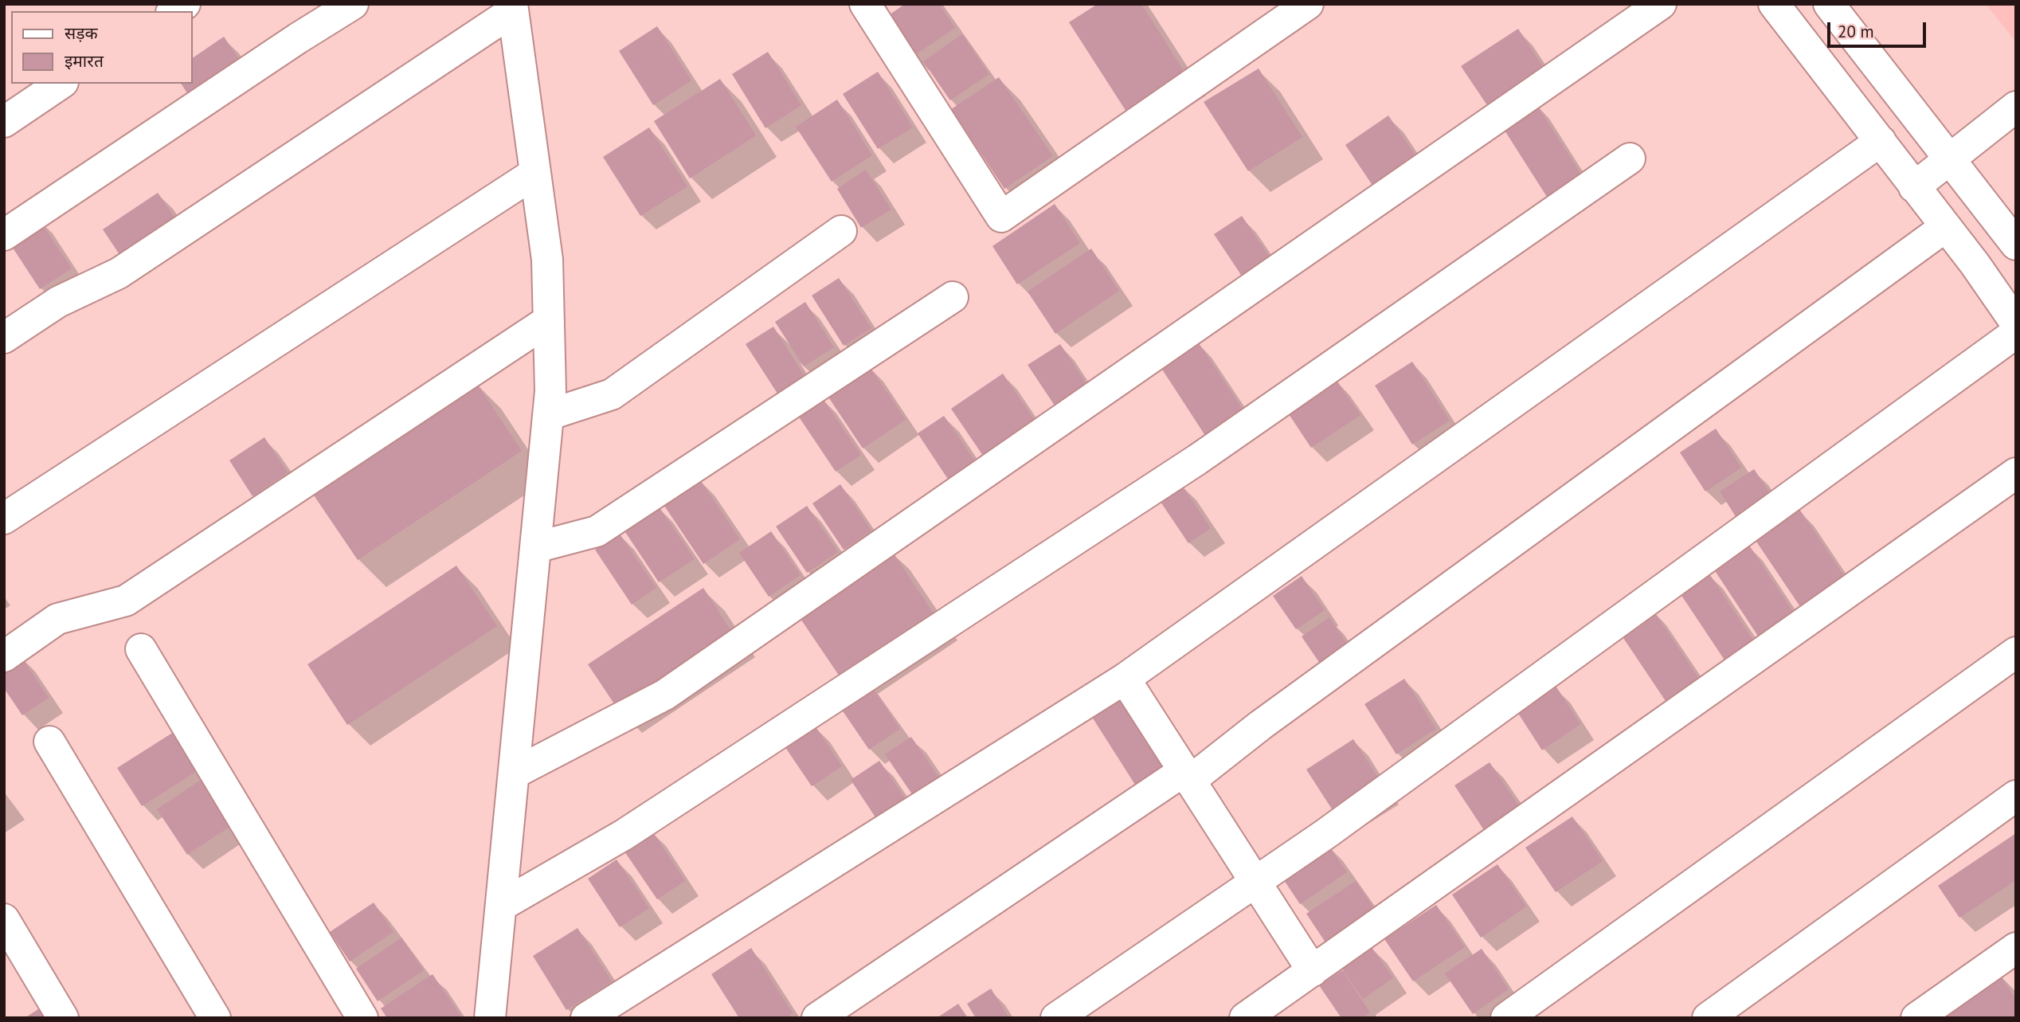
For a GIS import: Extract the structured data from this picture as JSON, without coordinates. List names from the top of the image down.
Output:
{
  "legend": ["सड़क", "इमारत"],
  "scale_bar": "20 m"
}
